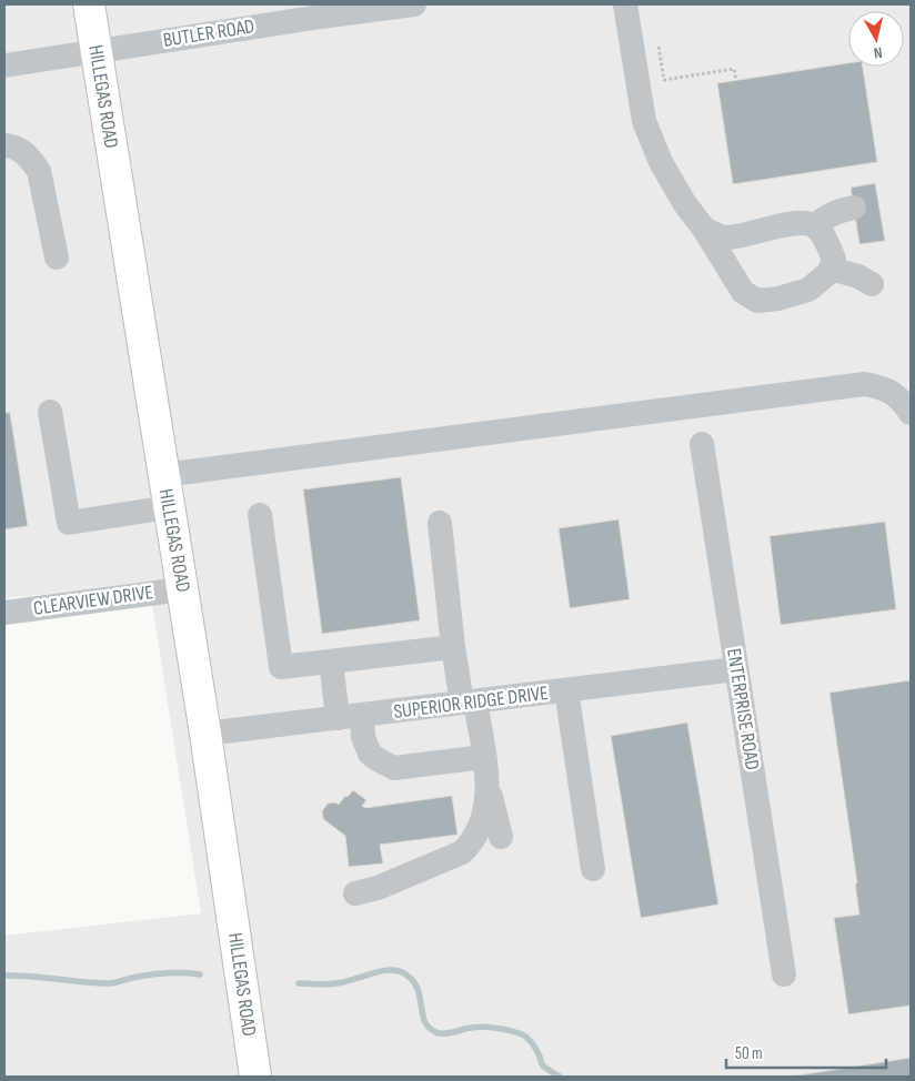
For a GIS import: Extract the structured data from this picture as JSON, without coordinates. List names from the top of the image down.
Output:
{
  "streets": {
    "main road": ["HILLEGAS ROAD"],
    "street": [
      "BUTLER ROAD",
      "CLEARVIEW DRIVE",
      "SUPERIOR RIDGE DRIVE",
      "ENTERPRISE ROAD"
    ]
  },
  "crossings": [
    ["BUTLER ROAD", "HILLEGAS ROAD"],
    ["HILLEGAS ROAD", "CLEARVIEW DRIVE"],
    ["HILLEGAS ROAD", "SUPERIOR RIDGE DRIVE"],
    ["SUPERIOR RIDGE DRIVE", "ENTERPRISE ROAD"]
  ],
  "scale_bar": "50 m",
  "north": "bottom"
}
